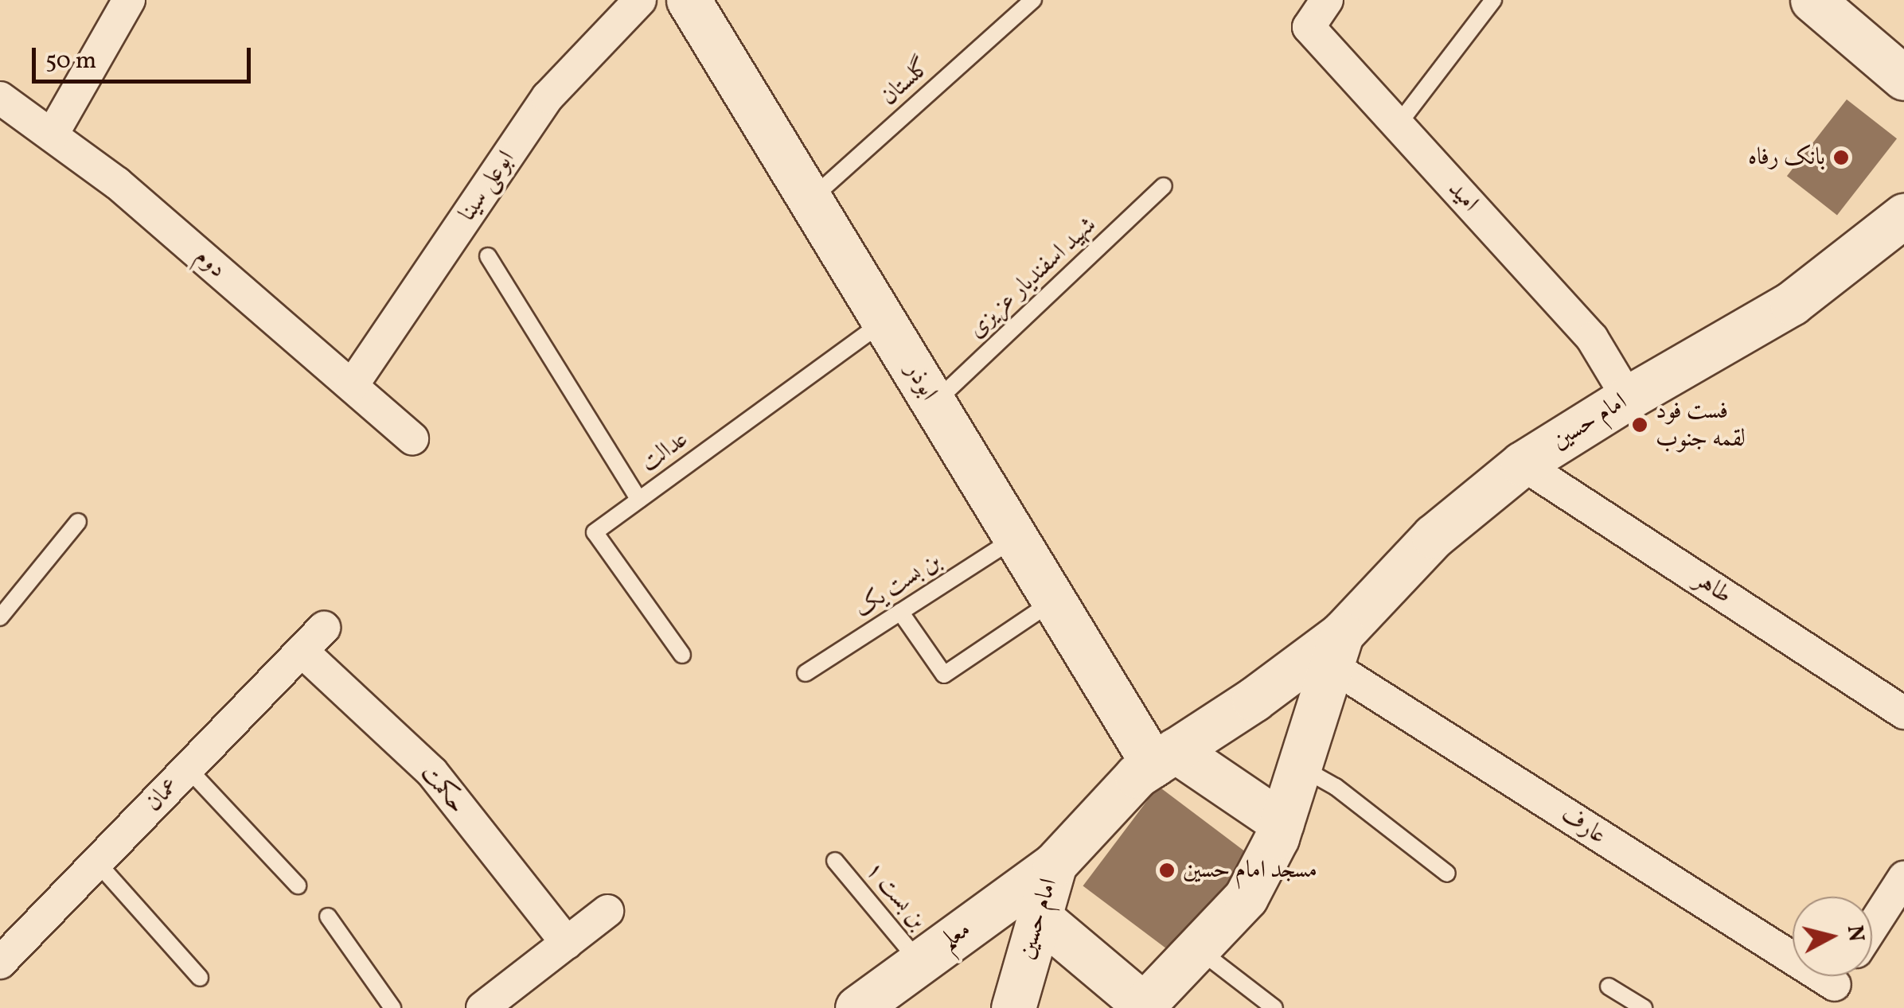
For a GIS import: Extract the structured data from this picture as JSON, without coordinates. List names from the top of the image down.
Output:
{
  "streets": {
    "street": [
      "ابوعلی سینا",
      "امید",
      "دوم",
      "ابوذر",
      "امام حسین",
      "طاهر",
      "حکمت",
      "عمان",
      "عارف",
      "معلم"
    ],
    "lane": [
      "گلستان",
      "شهید اسفندیار عزیزی",
      "عدالت",
      "بن بست یک",
      "بن بست ۱"
    ]
  },
  "crossings": [
    ["گلستان", "ابوذر"],
    ["ابوعلی سینا", "دوم"],
    ["امید", "امام حسین"],
    ["شهید اسفندیار عزیزی", "ابوذر"],
    ["ابوذر", "امام حسین"],
    ["ابوذر", "عدالت"],
    ["ابوذر", "بن بست یک"],
    ["امام حسین", "طاهر"],
    ["امام حسین", "عارف"],
    ["امام حسین", "معلم"],
    ["حکمت", "عمان"],
    ["بن بست ۱", "معلم"]
  ],
  "places": ["بانک رفاه", "فست فود لقمه جنوب", "مسجد امام حسین"],
  "scale_bar": "50 m",
  "north": "right"
}
